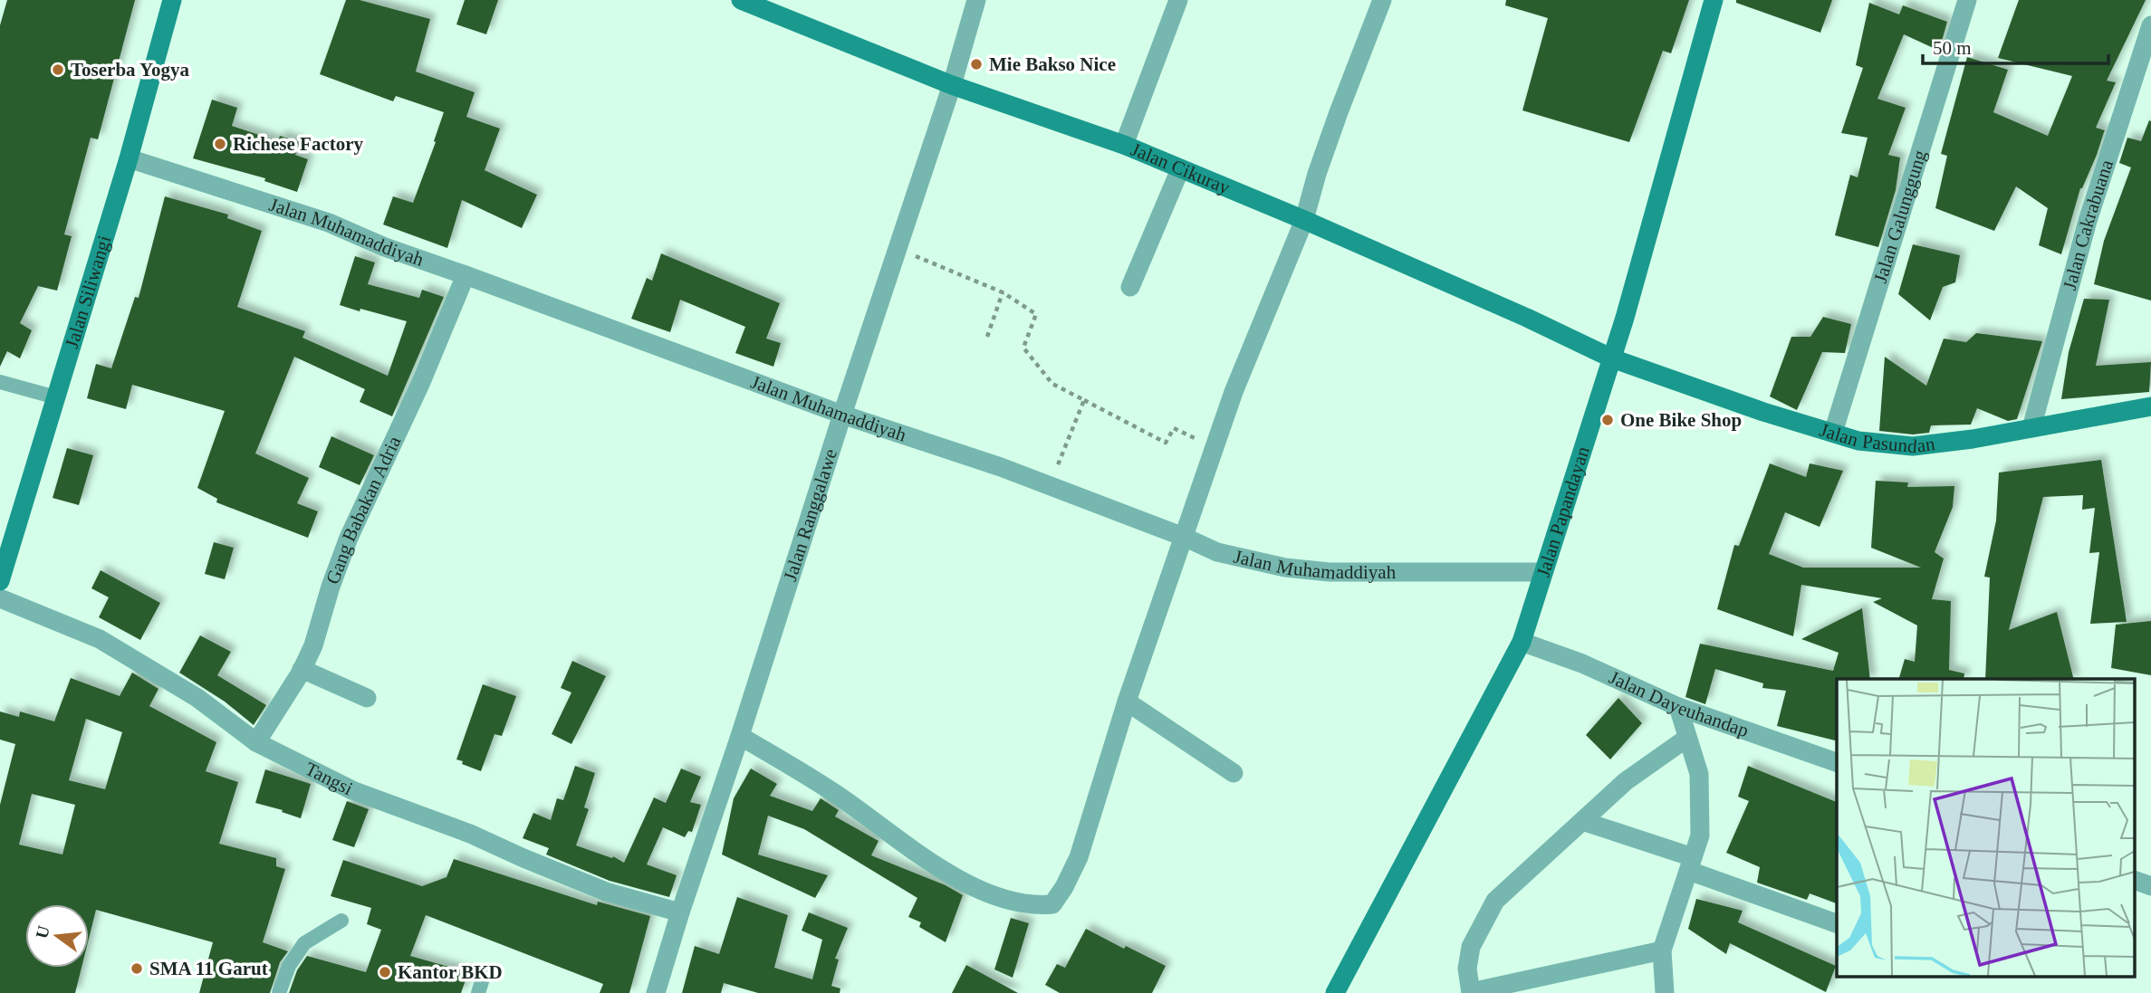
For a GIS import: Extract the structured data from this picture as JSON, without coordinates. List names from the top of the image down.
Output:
{
  "streets": {
    "street": [
      "Jalan Cikuray",
      "Jalan Galunggung",
      "Jalan Cakrabuana",
      "Jalan Muhamaddiyah",
      "Jalan Siliwangi",
      "Jalan Pasundan",
      "Gang Babakan Adria",
      "Jalan Papandayan",
      "Jalan Ranggalawe",
      "Jalan Dayeuhandap",
      "Tangsi"
    ]
  },
  "crossings": [
    ["Jalan Cikuray", "Jalan Pasundan"],
    ["Jalan Cikuray", "Jalan Papandayan"],
    ["Jalan Cikuray", "Jalan Ranggalawe"],
    ["Jalan Galunggung", "Jalan Pasundan"],
    ["Jalan Cakrabuana", "Jalan Pasundan"],
    ["Jalan Muhamaddiyah", "Jalan Siliwangi"],
    ["Jalan Muhamaddiyah", "Gang Babakan Adria"],
    ["Jalan Muhamaddiyah", "Jalan Papandayan"],
    ["Jalan Muhamaddiyah", "Jalan Ranggalawe"],
    ["Jalan Pasundan", "Jalan Papandayan"],
    ["Gang Babakan Adria", "Tangsi"],
    ["Jalan Papandayan", "Jalan Dayeuhandap"],
    ["Jalan Ranggalawe", "Tangsi"]
  ],
  "places": [
    "Mie Bakso Nice",
    "Toserba Yogya",
    "Richese Factory",
    "One Bike Shop",
    "SMA 11 Garut",
    "Kantor BKD"
  ],
  "scale_bar": "50 m",
  "north": "left"
}
